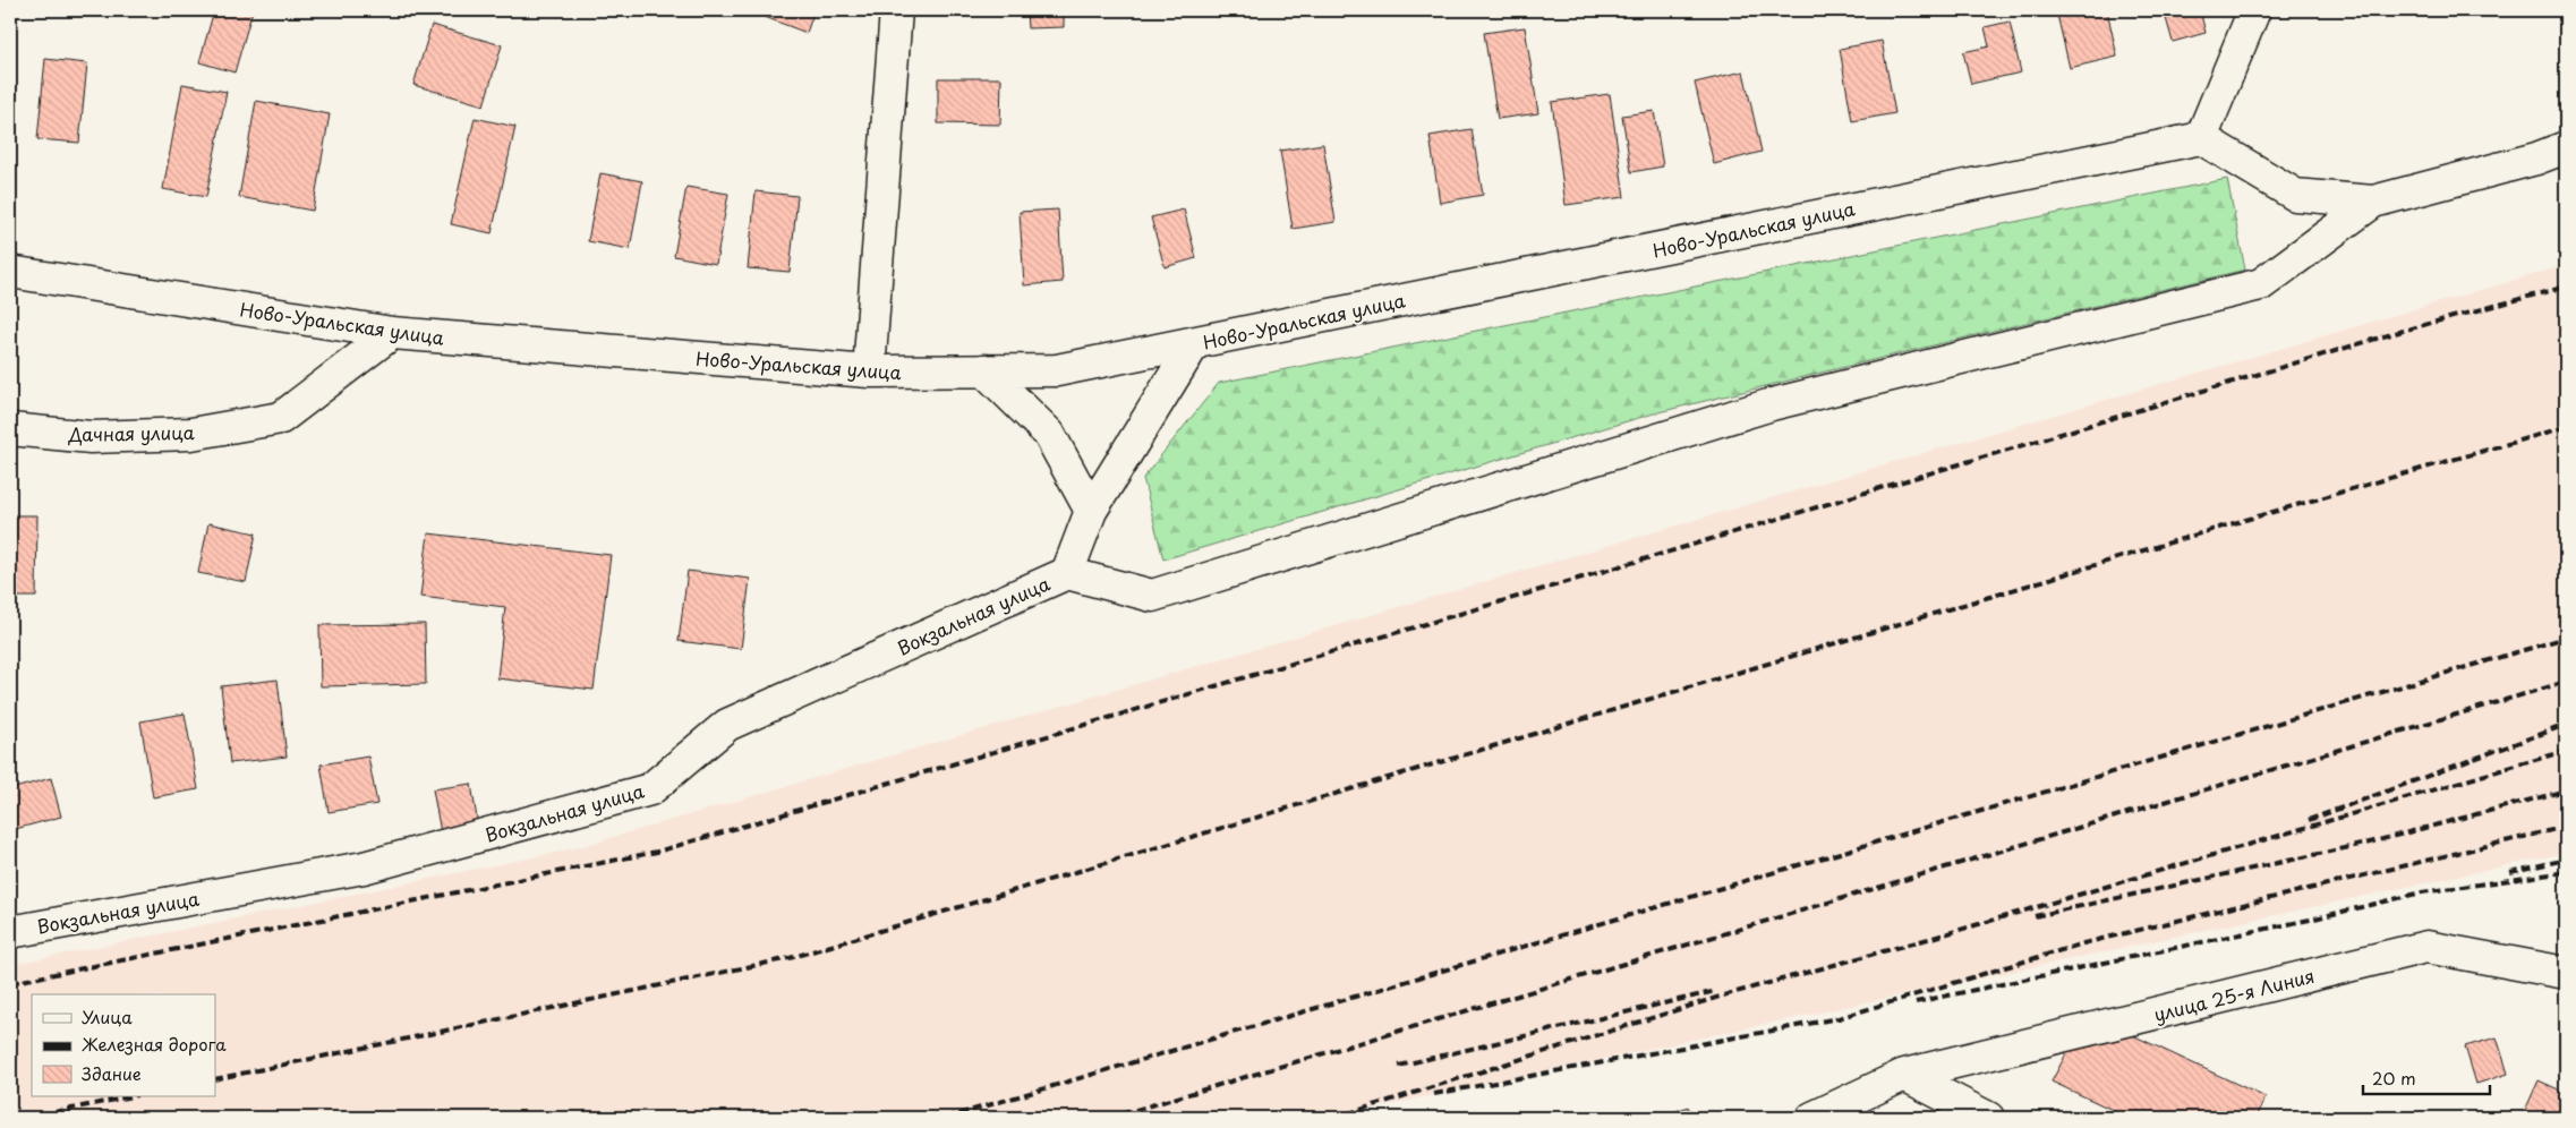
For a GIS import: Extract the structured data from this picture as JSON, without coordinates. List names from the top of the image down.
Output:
{
  "streets": {
    "street": [
      "Ново-Уральская улица",
      "Дачная улица",
      "Вокзальная улица",
      "улица 25-я Линия"
    ]
  },
  "crossings": [
    ["Ново-Уральская улица", "Дачная улица"],
    ["Ново-Уральская улица", "Вокзальная улица"]
  ],
  "legend": ["Улица", "Железная дорога", "Здание"],
  "scale_bar": "20 m"
}
